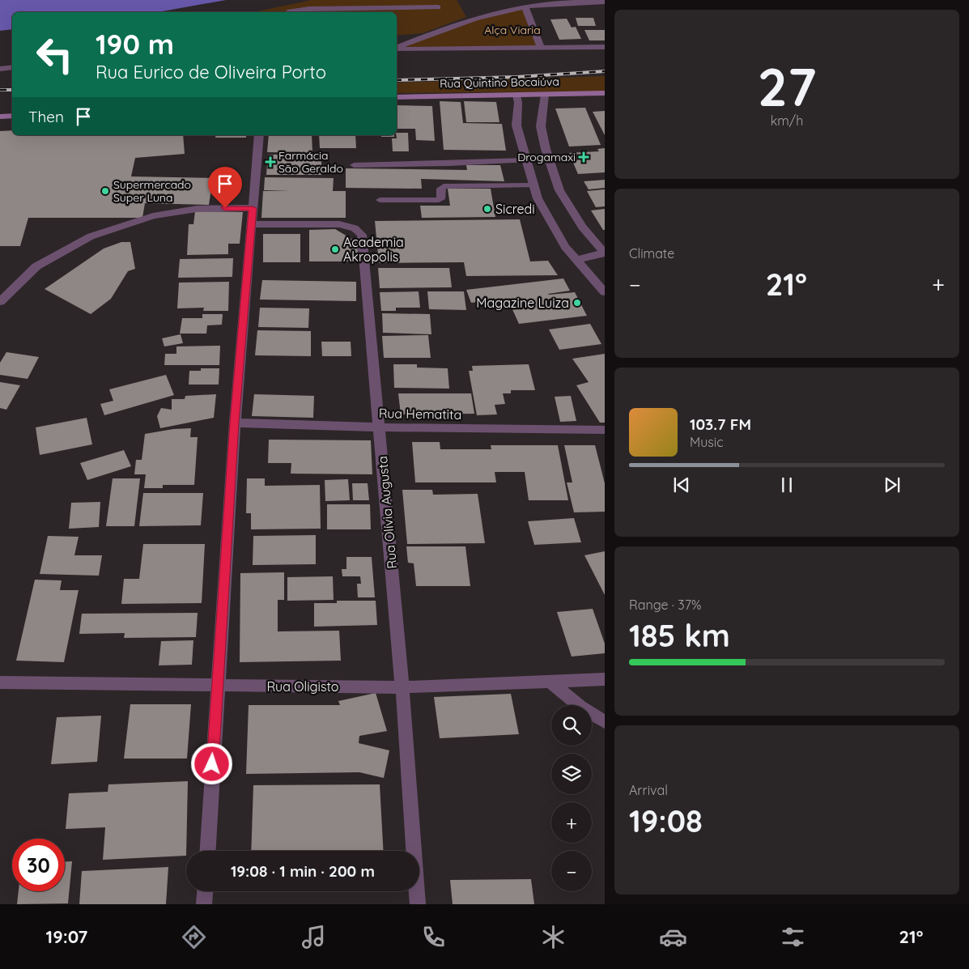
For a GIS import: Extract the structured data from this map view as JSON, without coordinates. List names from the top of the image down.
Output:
{
  "streets": {
    "main road": ["Rua Quintino Bocaiúva"],
    "street": ["Rua Hematita", "Rua Olívia Augusta", "Rua Oligisto"]
  },
  "crossings": [
    ["Rua Hematita", "Rua Olívia Augusta"],
    ["Rua Olívia Augusta", "Rua Oligisto"]
  ],
  "parks": ["Alça Viaria"],
  "places": {
    "health": ["Drogamaxi", "Farmácia São Geraldo"],
    "other": [
      "Supermercado Super Luna",
      "Sicredi",
      "Academia Akropolis",
      "Magazine Luiza"
    ]
  },
  "page": {
    "tile": [
      ["27", "km/h"],
      "Climate",
      ["Range · 37%", "185 km"],
      ["Arrival", "19:08"]
    ],
    "turn": ["190 m", "Rua Eurico de Oliveira Porto"],
    "then": "Then",
    "heat": ["−", "21°", "+"],
    "song": ["103.7 FM", "Music"],
    "map_buttons": ["+", "−"],
    "limit": "30",
    "trip": "19:08 · 1 min · 200 m",
    "tabs": ["19:07", "21°"]
  }
}
